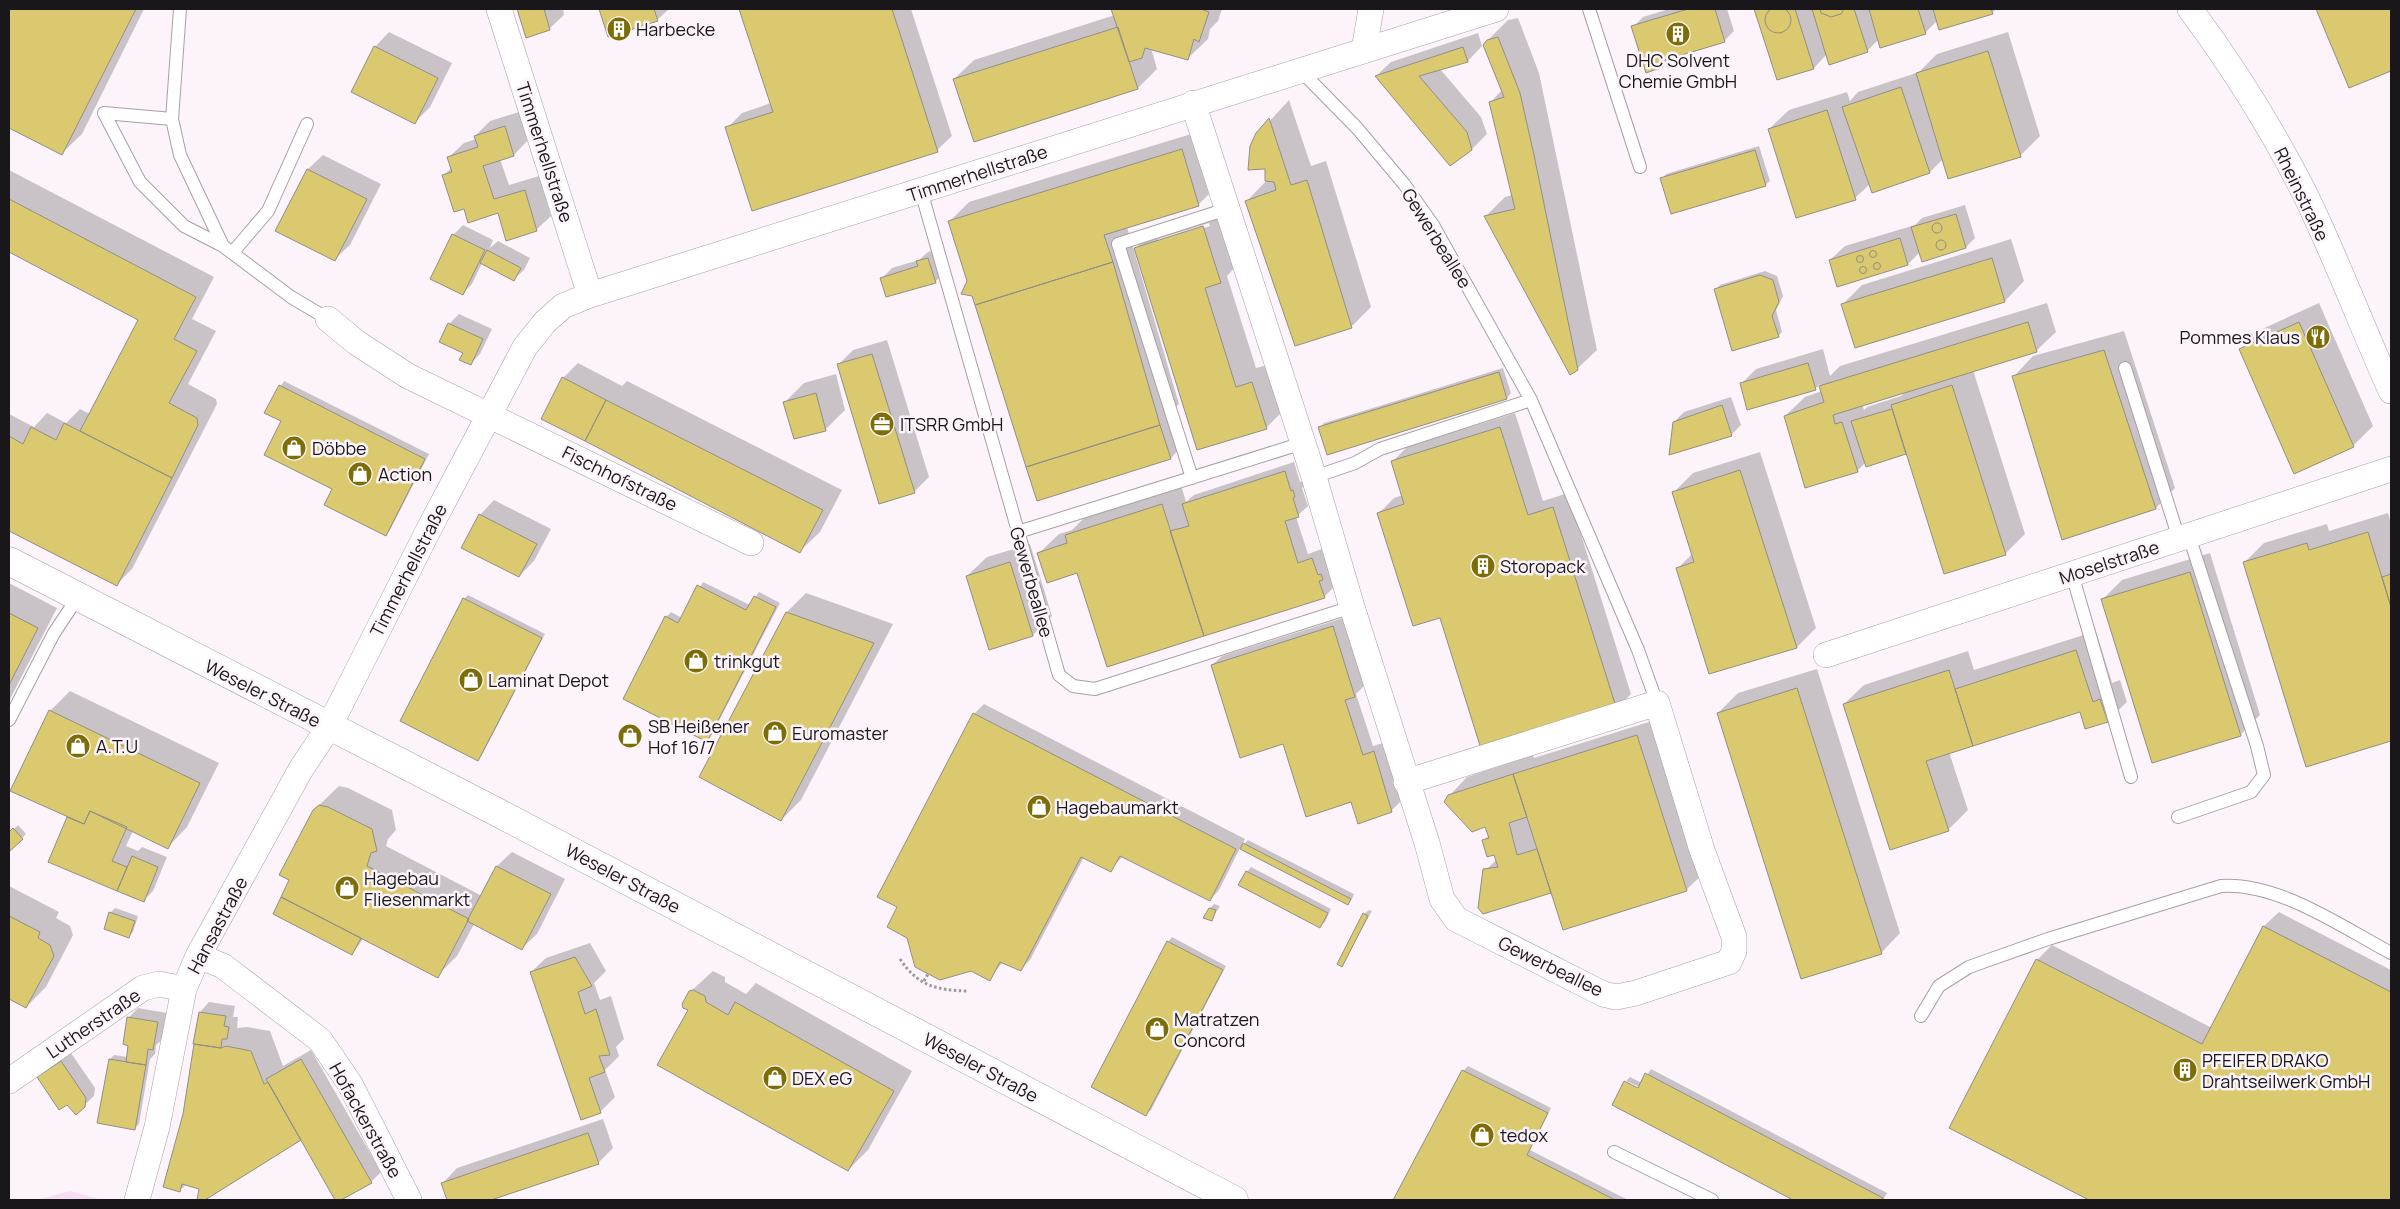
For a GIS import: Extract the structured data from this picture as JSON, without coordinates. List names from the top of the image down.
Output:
{
  "streets": {
    "main road": ["Weseler Straße"],
    "street": [
      "Timmerhellstraße",
      "Rheinstraße",
      "Gewerbeallee",
      "Fischhofstraße",
      "Moselstraße",
      "Hansastraße",
      "Lutherstraße",
      "Hofackerstraße"
    ]
  },
  "crossings": [
    ["Timmerhellstraße", "Gewerbeallee"],
    ["Timmerhellstraße", "Fischhofstraße"],
    ["Timmerhellstraße", "Weseler Straße"],
    ["Timmerhellstraße", "Hansastraße"],
    ["Weseler Straße", "Hansastraße"],
    ["Hansastraße", "Lutherstraße"],
    ["Hansastraße", "Hofackerstraße"]
  ],
  "places": {
    "building": [
      "Harbecke",
      "DHC Solvent Chemie GmbH",
      "Storopack",
      "PFEIFER DRAKO Drahtseilwerk GmbH"
    ],
    "restaurant": ["Pommes Klaus"],
    "office": ["ITSRR GmbH"],
    "shop": [
      "Döbbe",
      "Action",
      "trinkgut",
      "Laminat Depot",
      "Euromaster",
      "SB Heißener Hof 16/7",
      "A.T.U",
      "Hagebaumarkt",
      "Hagebau Fliesenmarkt",
      "Matratzen Concord",
      "DEX eG",
      "tedox"
    ]
  }
}
